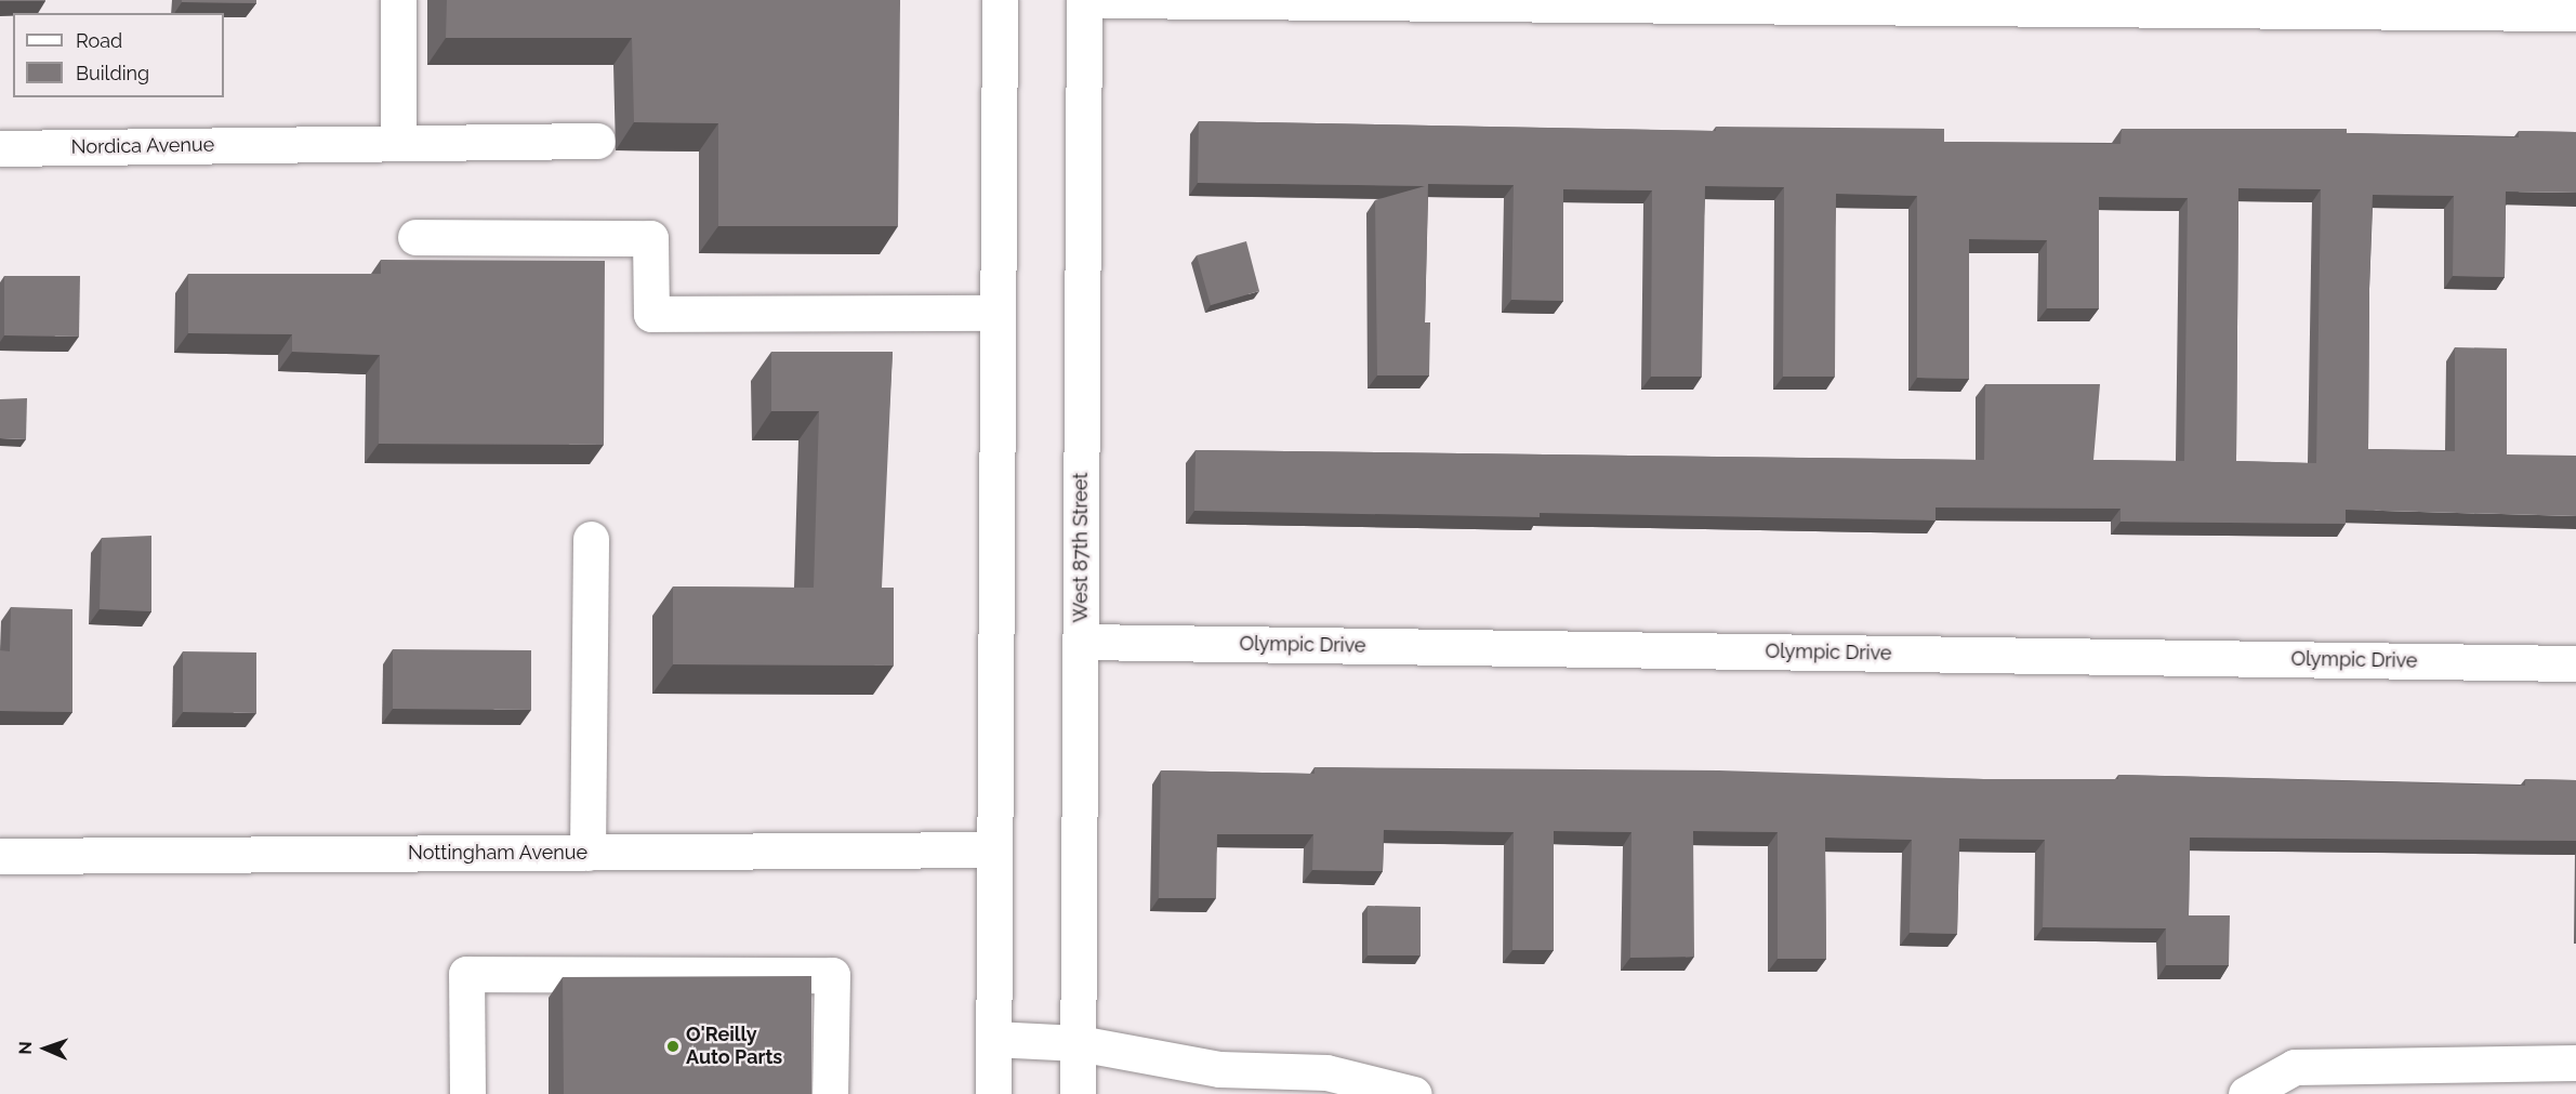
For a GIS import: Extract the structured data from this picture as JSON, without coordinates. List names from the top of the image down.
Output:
{
  "streets": {
    "street": [
      "Nordica Avenue",
      "West 87th Street",
      "Olympic Drive",
      "Nottingham Avenue"
    ]
  },
  "crossings": [
    ["West 87th Street", "Olympic Drive"]
  ],
  "places": ["O'Reilly Auto Parts"],
  "legend": ["Road", "Building"],
  "north": "left"
}
